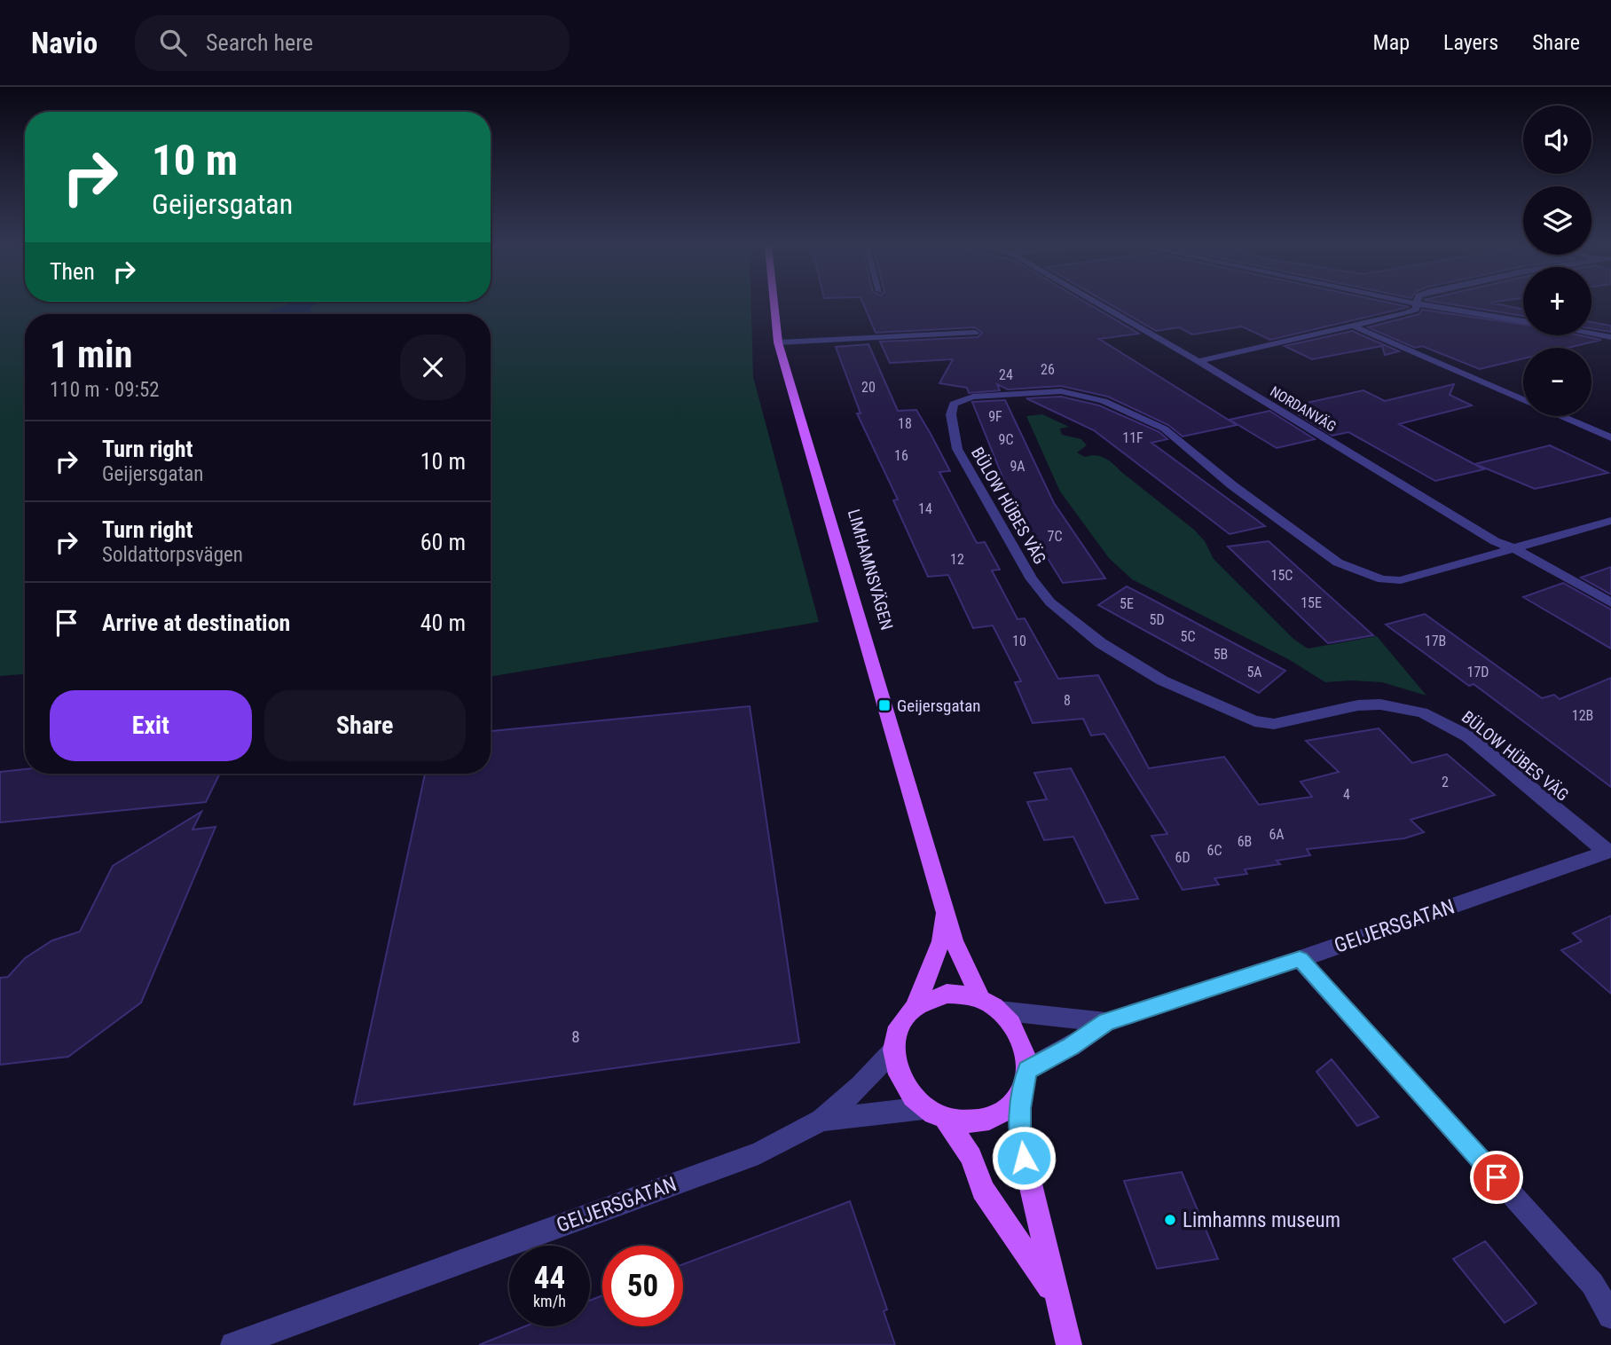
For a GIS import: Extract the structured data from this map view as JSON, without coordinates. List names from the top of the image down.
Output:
{
  "streets": {
    "main road": ["LIMHAMNSVÄGEN"],
    "street": ["NORDANVÄG", "BÜLOW HÜBES VÄG", "GEIJERSGATAN"]
  },
  "crossings": [
    ["NORDANVÄG", "BÜLOW HÜBES VÄG"],
    ["BÜLOW HÜBES VÄG", "GEIJERSGATAN"],
    ["LIMHAMNSVÄGEN", "GEIJERSGATAN"]
  ],
  "places": {
    "transit": ["Geijersgatan"],
    "other": ["Limhamns museum"]
  },
  "house_numbers": [
    "26",
    "24",
    "20",
    "9F",
    "18",
    "11F",
    "9C",
    "16",
    "9A",
    "14",
    "7C",
    "12",
    "15C",
    "15E",
    "5E",
    "5D",
    "5C",
    "10",
    "17B",
    "5B",
    "5A",
    "17D",
    "8",
    "12B",
    "2",
    "4",
    "6A",
    "6B",
    "6C",
    "6D",
    "8"
  ],
  "page": {
    "header": "Navio",
    "search": "Search here",
    "nav": ["Map", "Layers", "Share"],
    "map_buttons": ["+", "−"],
    "turn": ["10 m", "Geijersgatan"],
    "then": "Then",
    "heading": ["1 min", "110 m · 09:52"],
    "list": [
      {
        "name": "Turn right",
        "note": "Geijersgatan",
        "value": "10 m"
      },
      {
        "name": "Turn right",
        "note": "Soldattorpsvägen",
        "value": "60 m"
      },
      {
        "name": "Arrive at destination",
        "value": "40 m"
      }
    ],
    "buttons": ["Exit", "Share"],
    "speed": "44 km/h",
    "limit": "50"
  }
}
